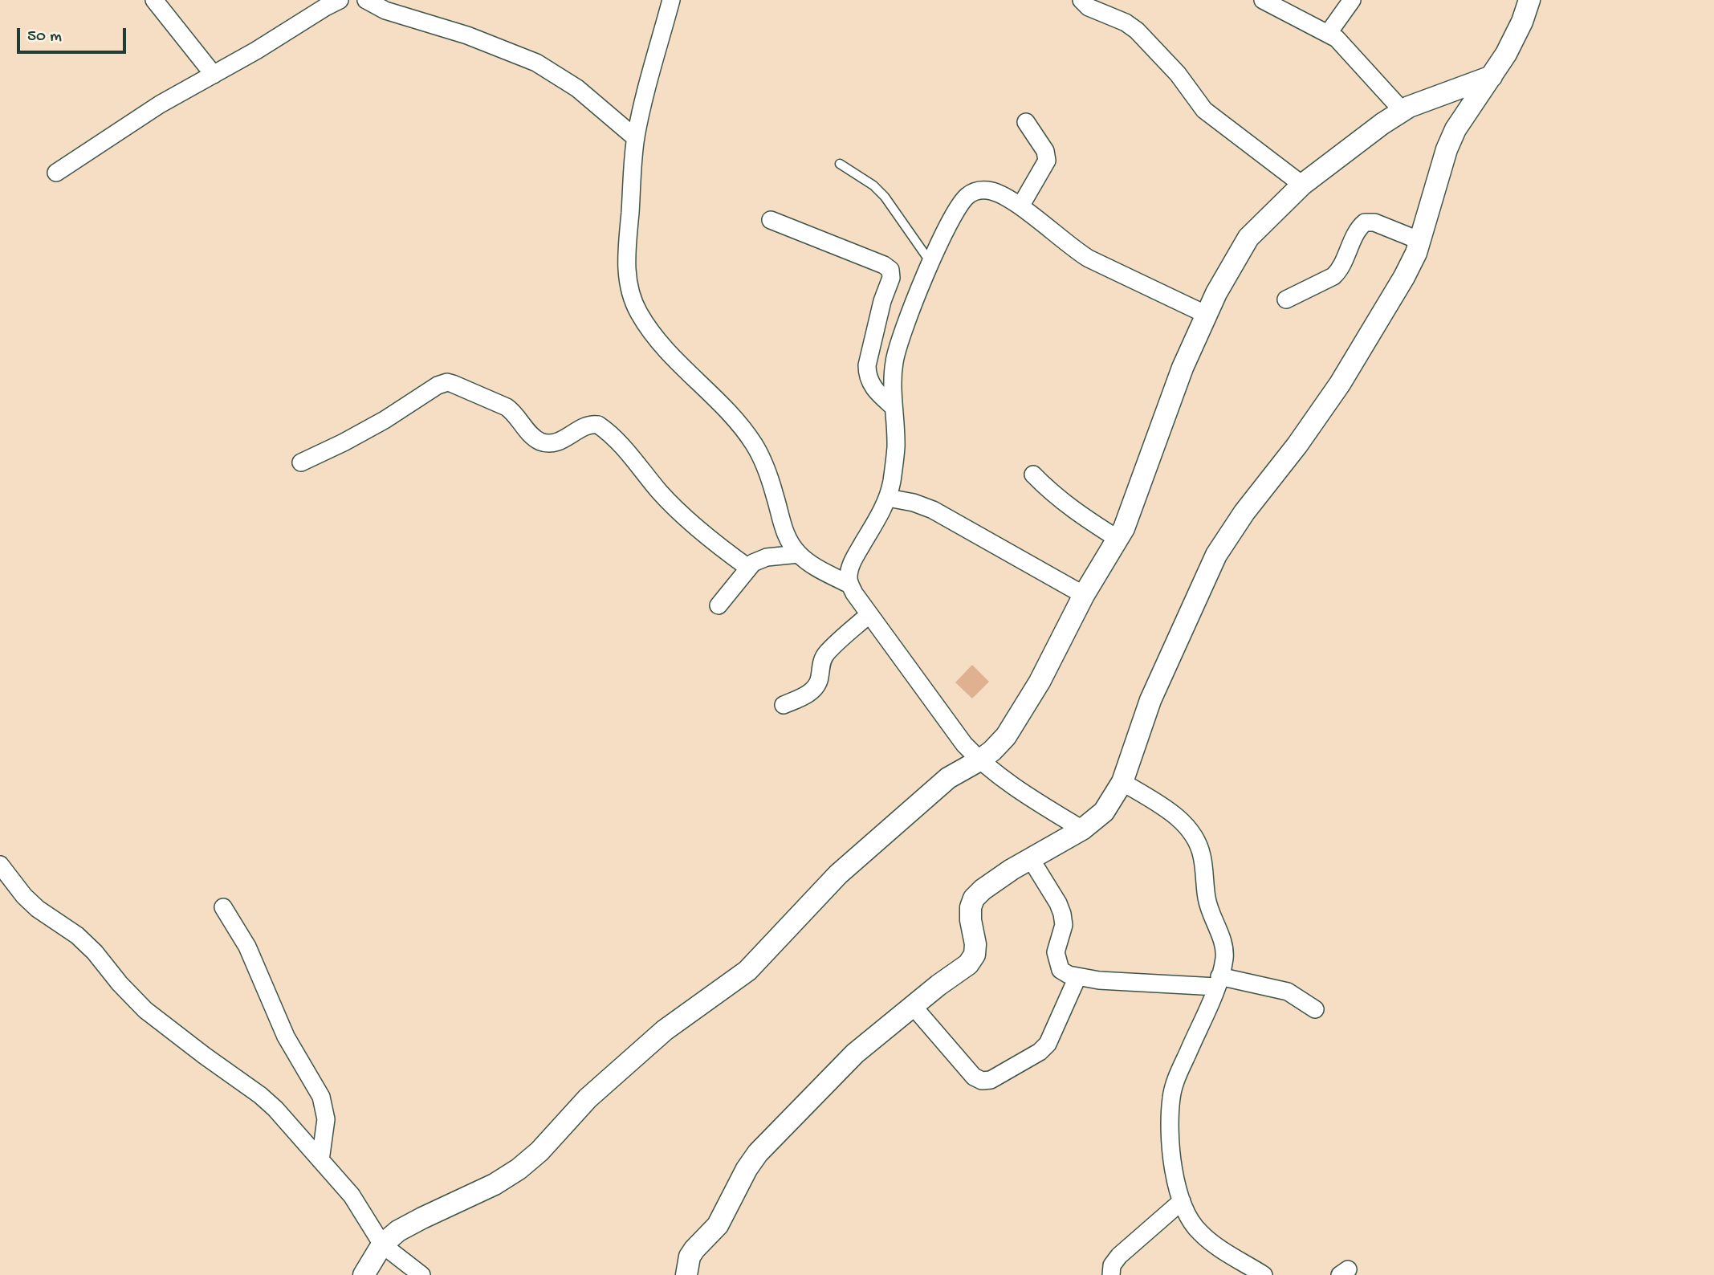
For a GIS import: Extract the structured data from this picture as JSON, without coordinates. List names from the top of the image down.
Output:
{
  "scale_bar": "50 m"
}
